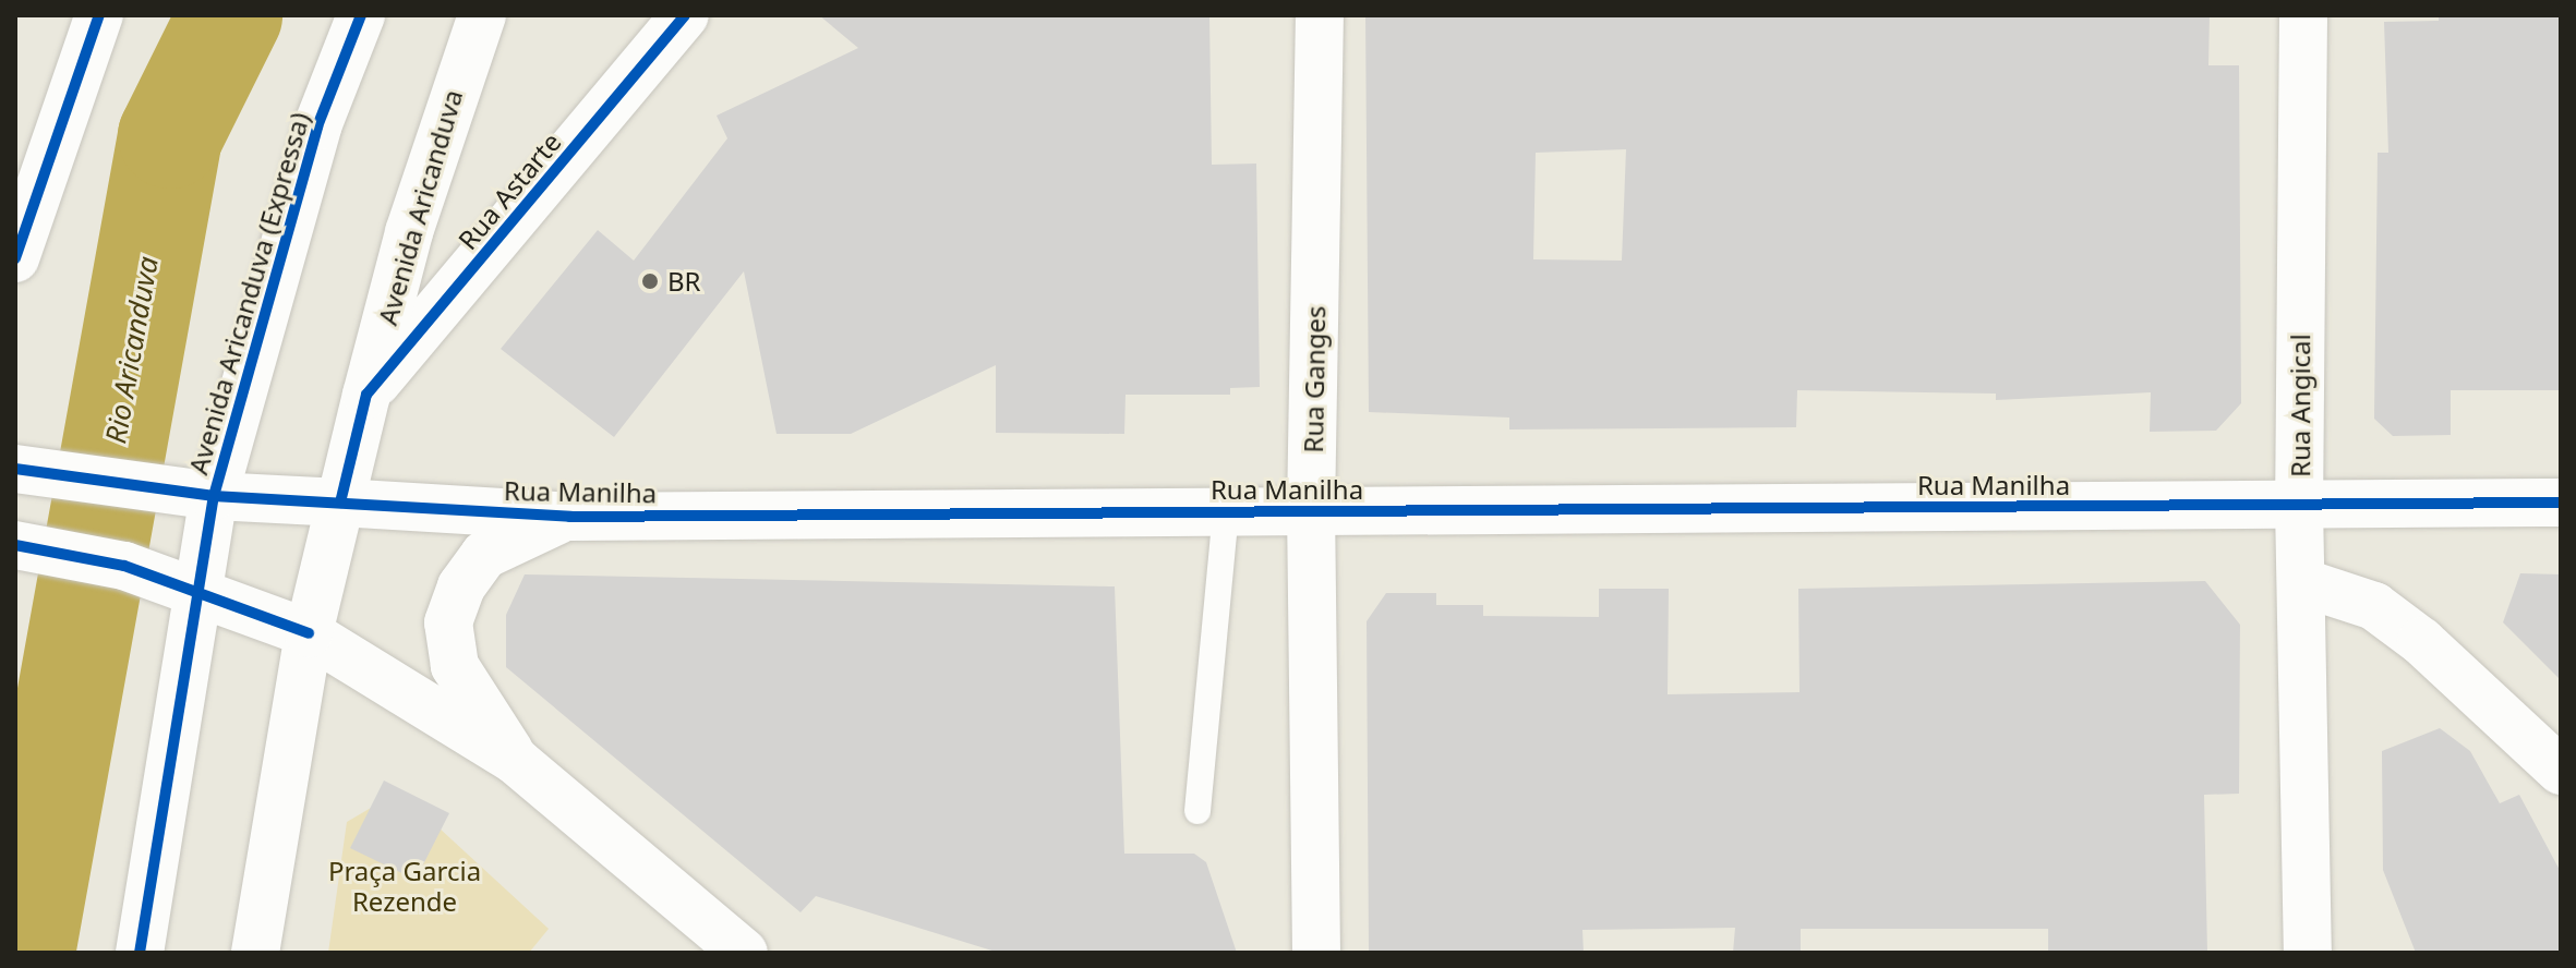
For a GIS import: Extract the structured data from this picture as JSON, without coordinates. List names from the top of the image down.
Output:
{
  "streets": {
    "main road": [
      "Rua Astarte",
      "Avenida Aricanduva",
      "Avenida Aricanduva (Expressa)",
      "Rua Ganges",
      "Rua Angical",
      "Rua Manilha"
    ]
  },
  "crossings": [
    ["Rua Astarte", "Avenida Aricanduva"],
    ["Avenida Aricanduva", "Rua Manilha"],
    ["Avenida Aricanduva (Expressa)", "Rua Manilha"],
    ["Rua Ganges", "Rua Manilha"],
    ["Rua Angical", "Rua Manilha"]
  ],
  "water": ["Rio Aricanduva"],
  "parks": ["Praça Garcia Rezende"],
  "places": ["BR"]
}
